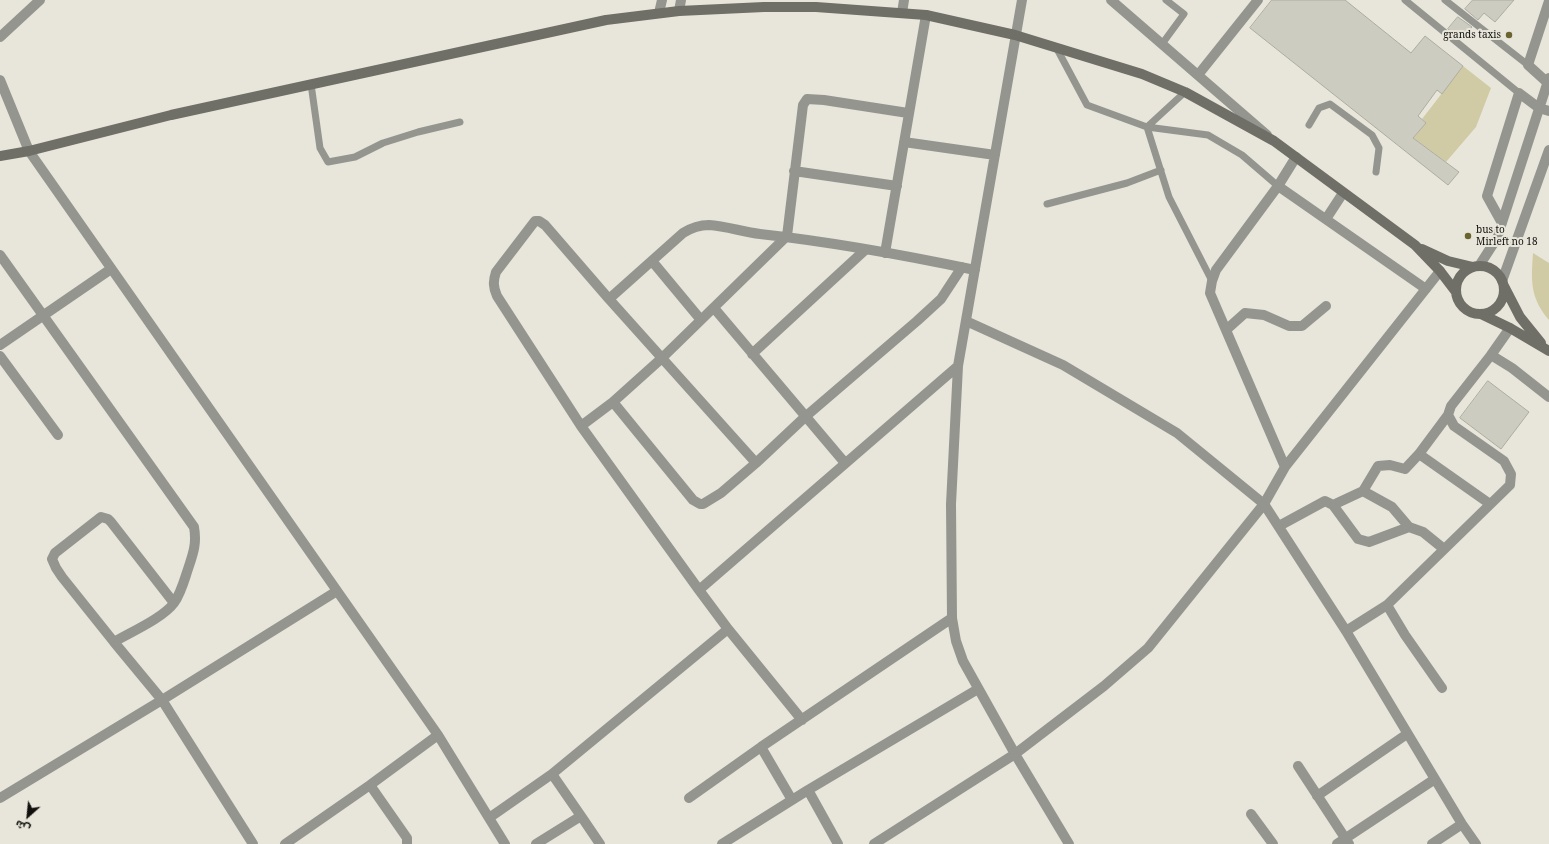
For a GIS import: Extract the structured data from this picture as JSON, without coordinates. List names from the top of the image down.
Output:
{
  "places": ["grands taxis", "bus to Mirleft no 18"],
  "north": "bottom left"
}
